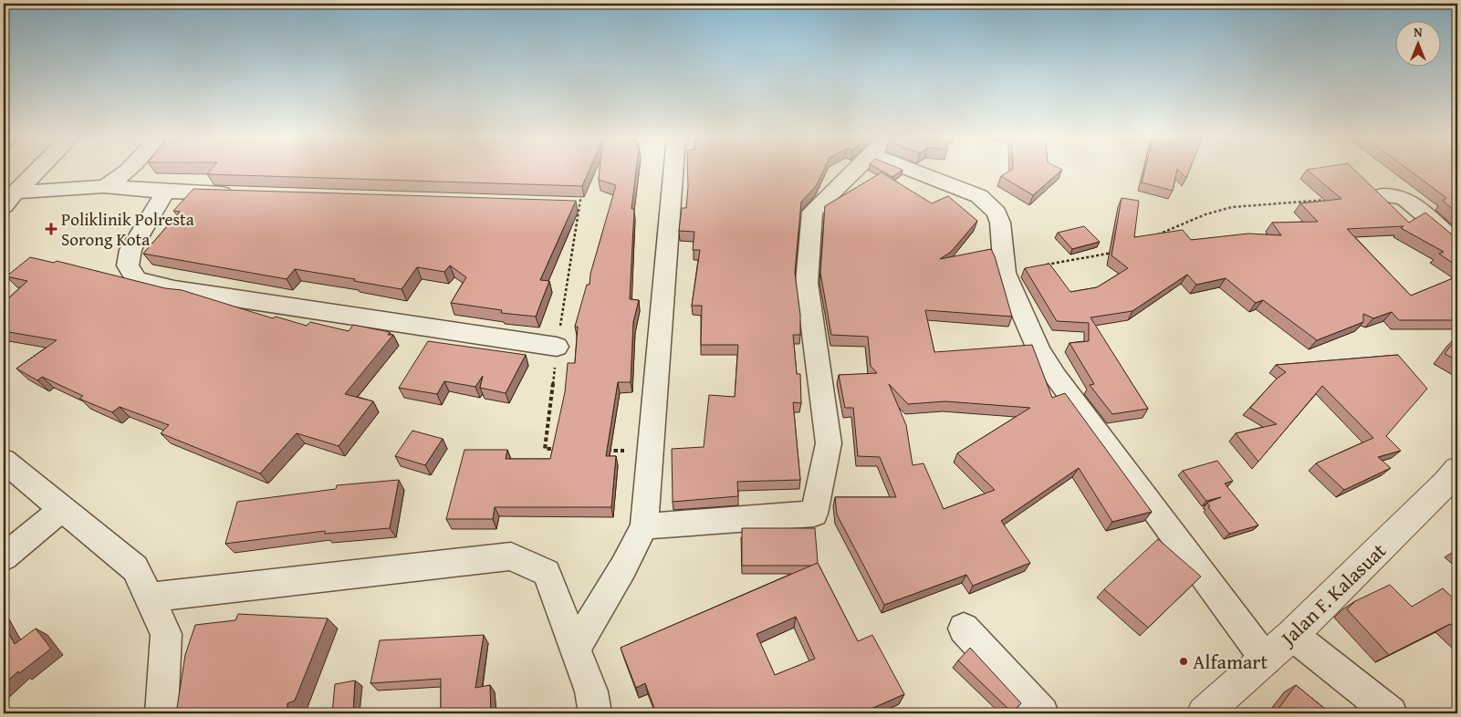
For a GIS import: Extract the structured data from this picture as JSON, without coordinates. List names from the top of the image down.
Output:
{
  "streets": {
    "street": ["Jalan F. Kalasuat"]
  },
  "places": {
    "health": ["Poliklinik Polresta Sorong Kota"],
    "other": ["Alfamart"]
  },
  "north": "top"
}
